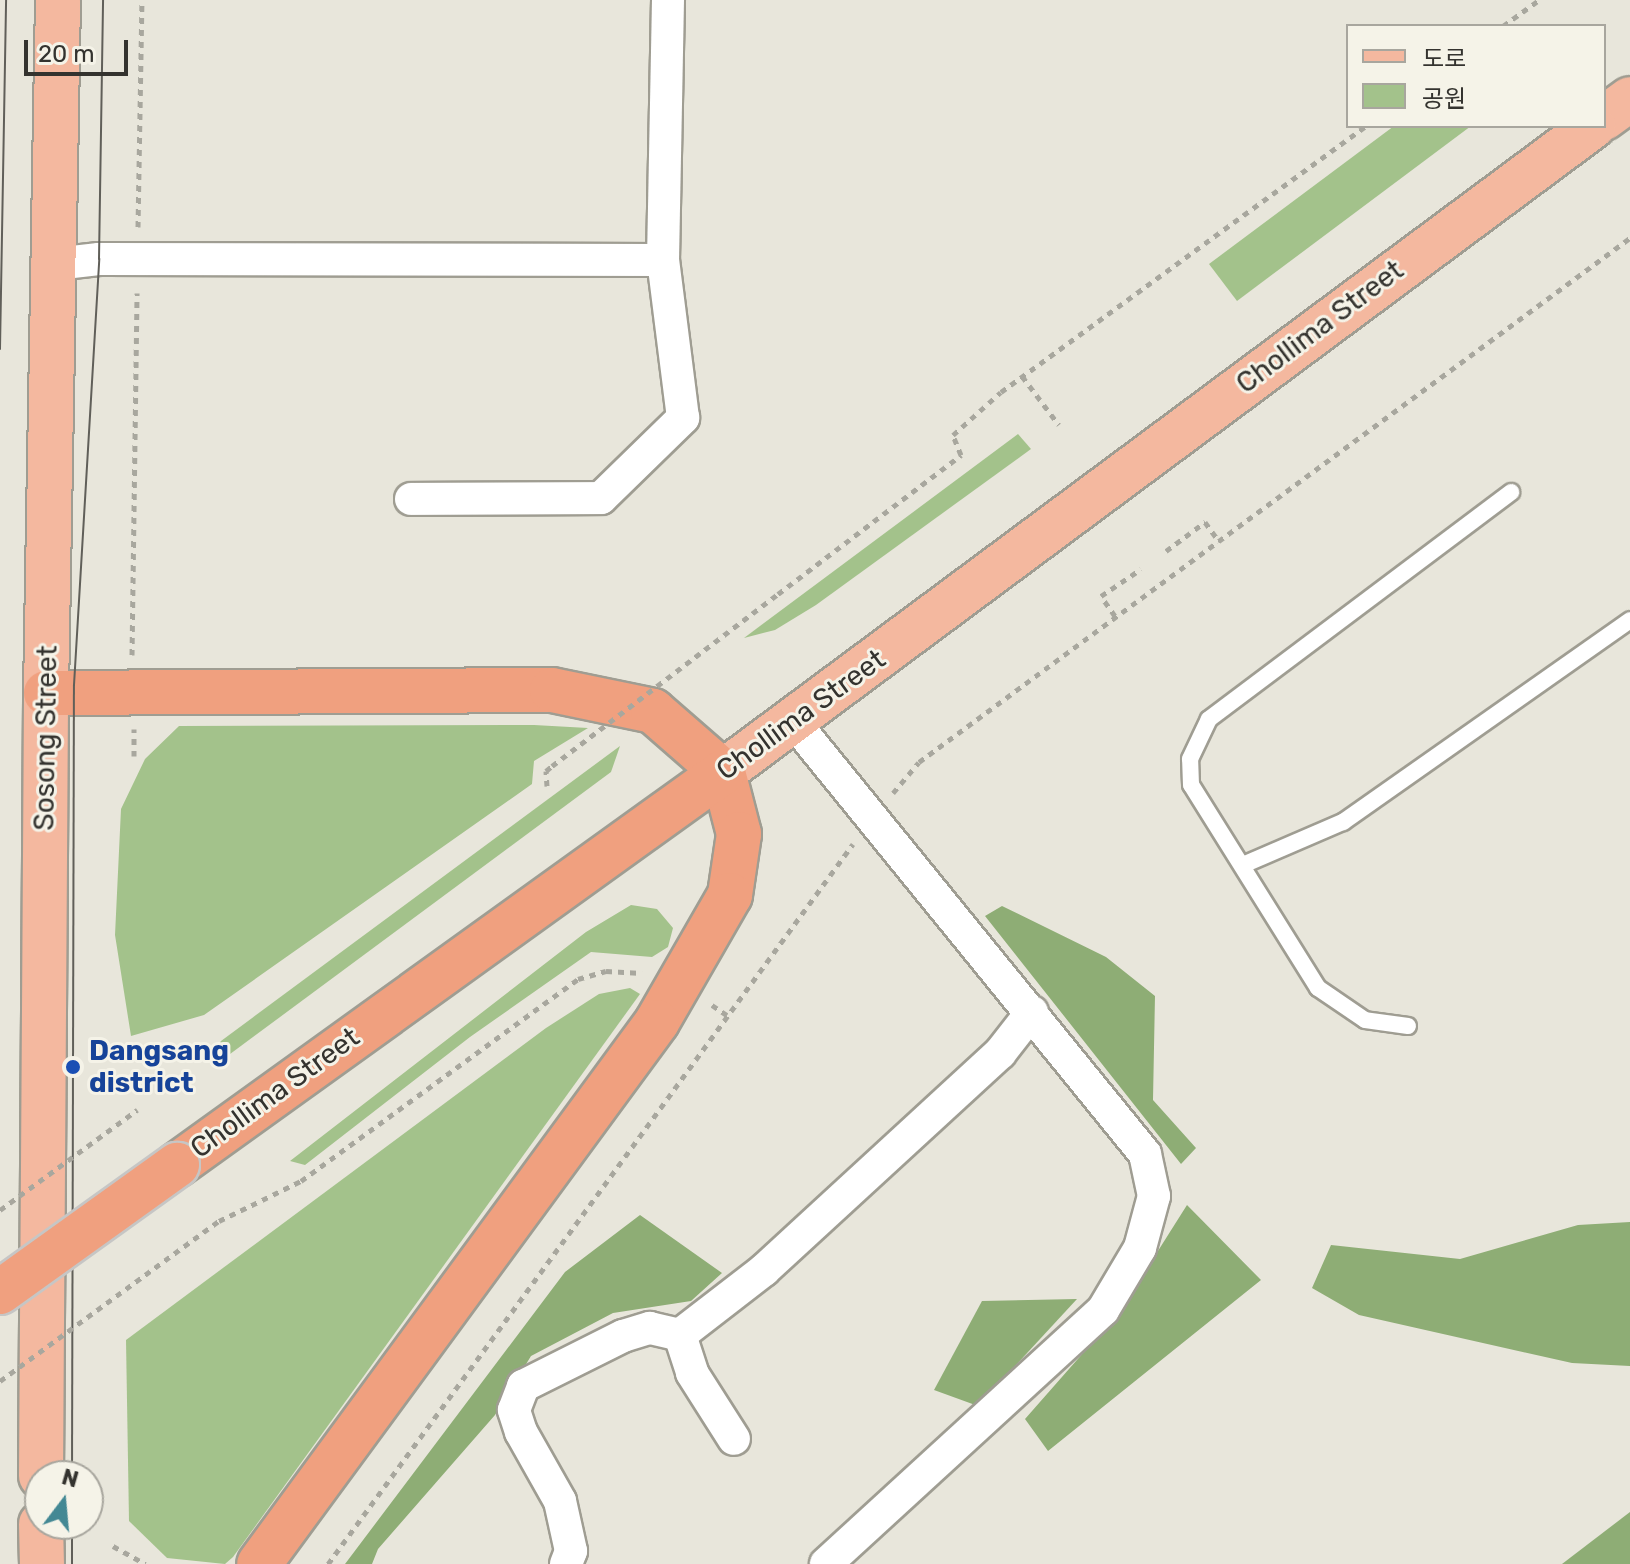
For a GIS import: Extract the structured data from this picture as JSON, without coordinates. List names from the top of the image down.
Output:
{
  "streets": {
    "highway": ["Chollima Street"],
    "main road": ["Sosong Street"]
  },
  "places": ["Dangsang district"],
  "legend": ["도로", "공원"],
  "scale_bar": "20 m",
  "north": "top"
}
